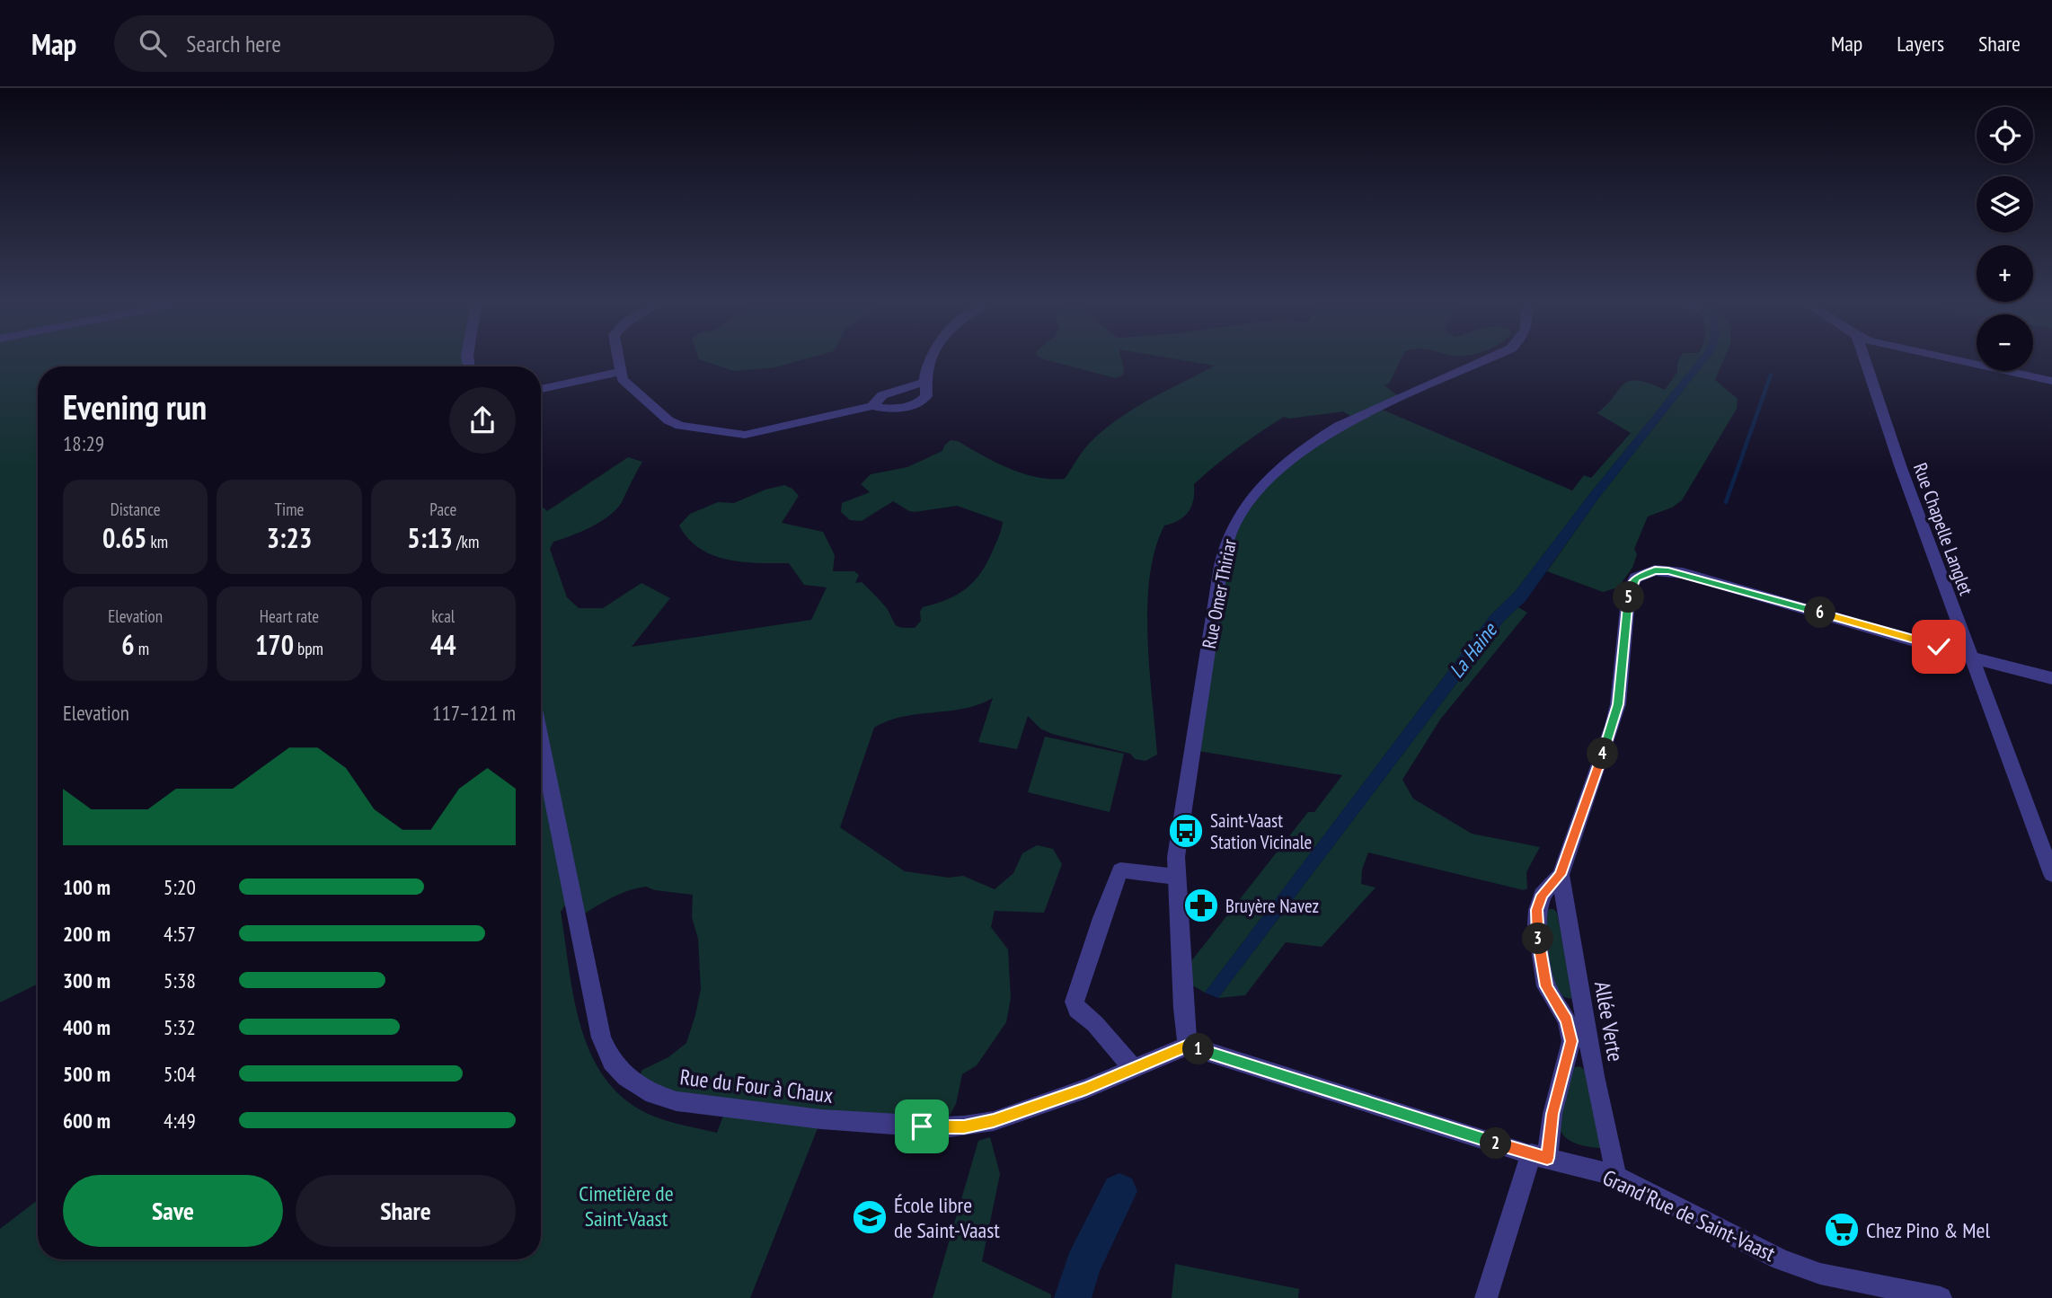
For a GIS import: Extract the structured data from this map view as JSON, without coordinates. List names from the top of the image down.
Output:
{
  "streets": {
    "street": [
      "Rue Chapelle Langlet",
      "Rue Omer Thiriar",
      "Allée Verte",
      "Rue du Four à Chaux",
      "Grand'Rue de Saint-Vaast"
    ]
  },
  "crossings": [
    ["Rue Chapelle Langlet", "Allée Verte"],
    ["Rue Omer Thiriar", "Rue du Four à Chaux"],
    ["Rue Omer Thiriar", "Grand'Rue de Saint-Vaast"],
    ["Allée Verte", "Grand'Rue de Saint-Vaast"],
    ["Rue du Four à Chaux", "Grand'Rue de Saint-Vaast"]
  ],
  "water": ["La Haine"],
  "parks": ["Cimetière de Saint-Vaast"],
  "places": {
    "bus stop": ["Saint-Vaast Station Vicinale"],
    "pharmacy": ["Bruyère Navez"],
    "school or university": ["École libre de Saint-Vaast"],
    "supermarket": ["Chez Pino & Mel"]
  },
  "page": {
    "header": "Map",
    "search": "Search here",
    "nav": ["Map", "Layers", "Share"],
    "map_buttons": ["+", "−"],
    "heading": ["Evening run", "18:29"],
    "stats": [
      ["Distance", "0.65 km"],
      ["Time", "3:23"],
      ["Pace", "5:13 /km"],
      ["Elevation", "6 m"],
      ["Heart rate", "170 bpm"],
      ["kcal", "44"]
    ],
    "pins": [
      "5",
      "6",
      "4",
      "3",
      "1",
      "2"
    ],
    "chart": ["Elevation", "117–121 m"],
    "list": [
      {
        "name": "100 m",
        "note": "5:20"
      },
      {
        "name": "200 m",
        "note": "4:57"
      },
      {
        "name": "300 m",
        "note": "5:38"
      },
      {
        "name": "400 m",
        "note": "5:32"
      },
      {
        "name": "500 m",
        "note": "5:04"
      },
      {
        "name": "600 m",
        "note": "4:49"
      }
    ],
    "buttons": ["Save", "Share"]
  }
}
